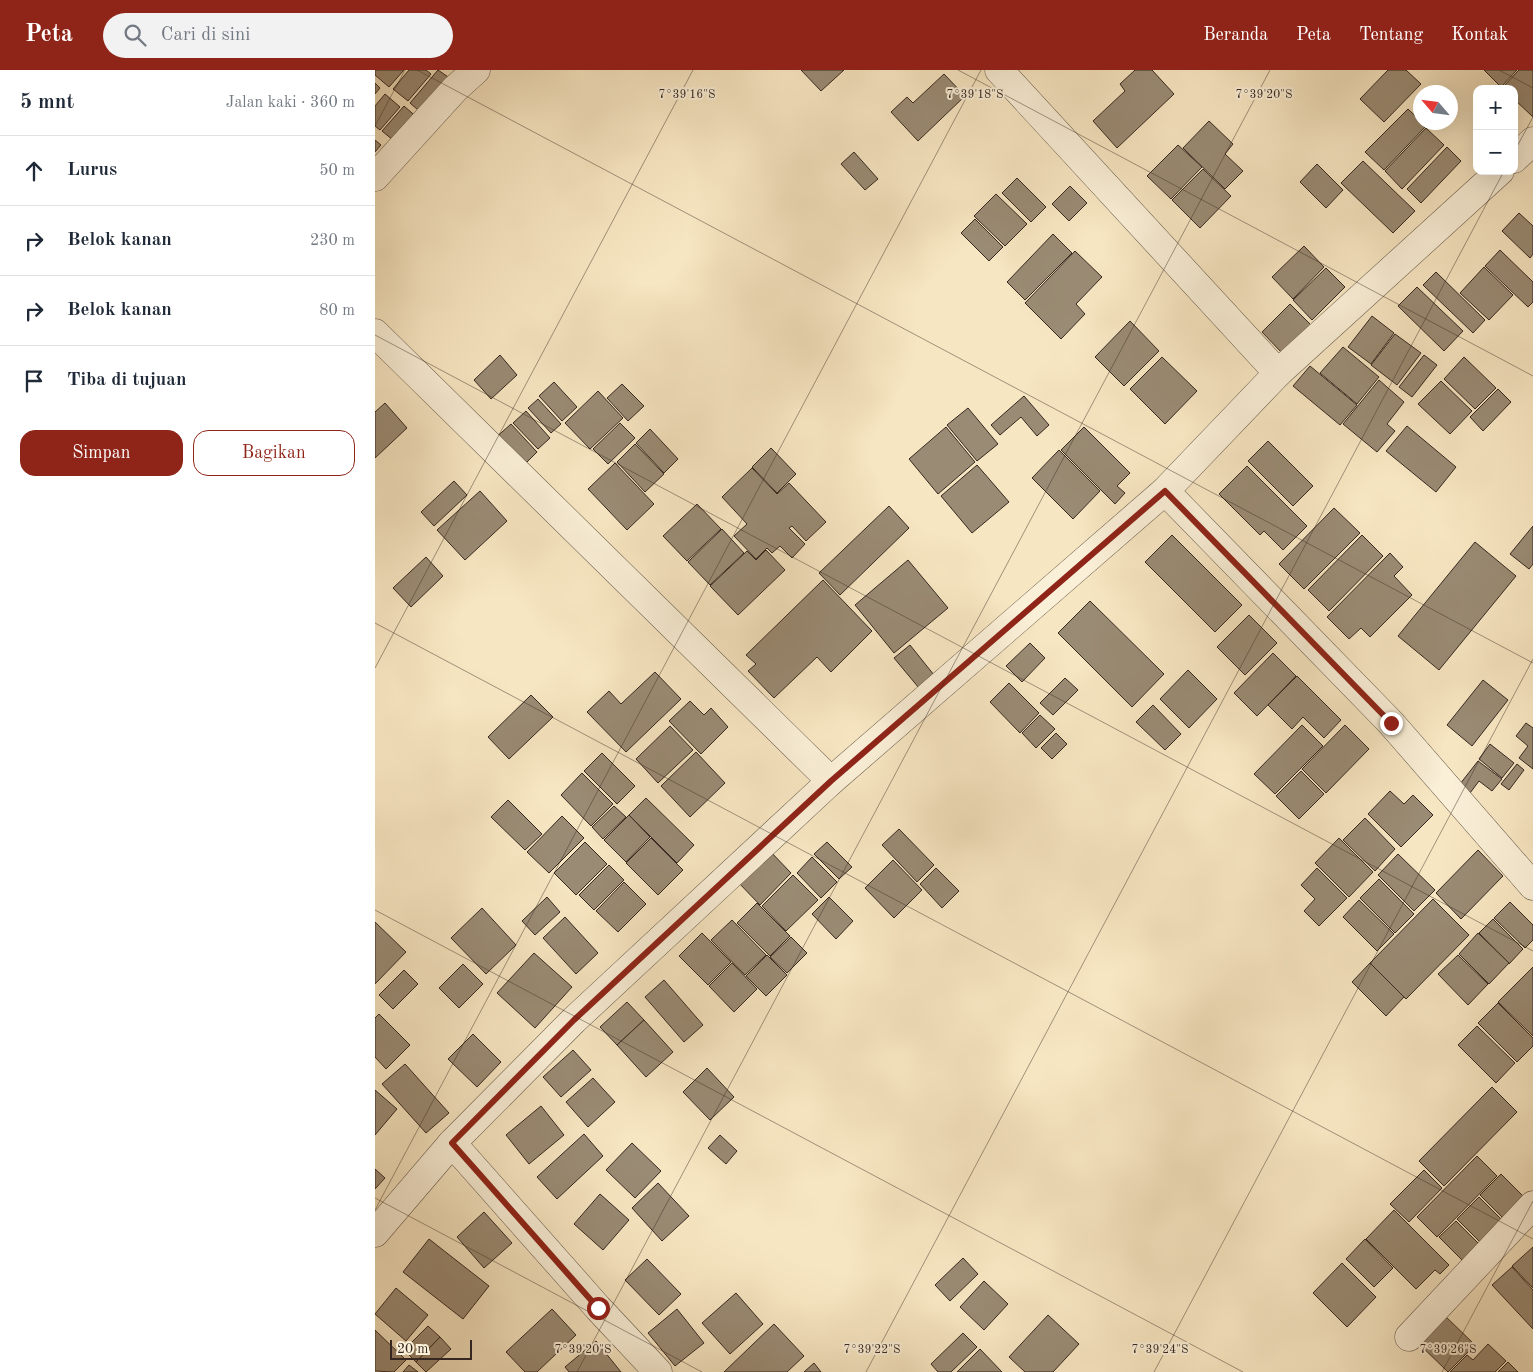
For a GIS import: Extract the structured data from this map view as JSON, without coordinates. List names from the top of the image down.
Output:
{
  "scale_bar": "20 m",
  "north": "top left",
  "page": {
    "header": "Peta",
    "search": "Cari di sini",
    "nav": [
      "Beranda",
      "Peta",
      "Tentang",
      "Kontak"
    ],
    "heading": ["5 mnt", "Jalan kaki · 360 m"],
    "map_buttons": ["+", "−"],
    "list": [
      ["Lurus", "50 m"],
      ["Belok kanan", "230 m"],
      ["Belok kanan", "80 m"],
      "Tiba di tujuan"
    ],
    "buttons": ["Simpan", "Bagikan"],
    "scale": "20 m"
  },
  "coordinates": [
    "7°39'16\"S",
    "7°39'18\"S",
    "7°39'20\"S",
    "7°39'22\"S",
    "7°39'24\"S",
    "7°39'26\"S"
  ]
}
